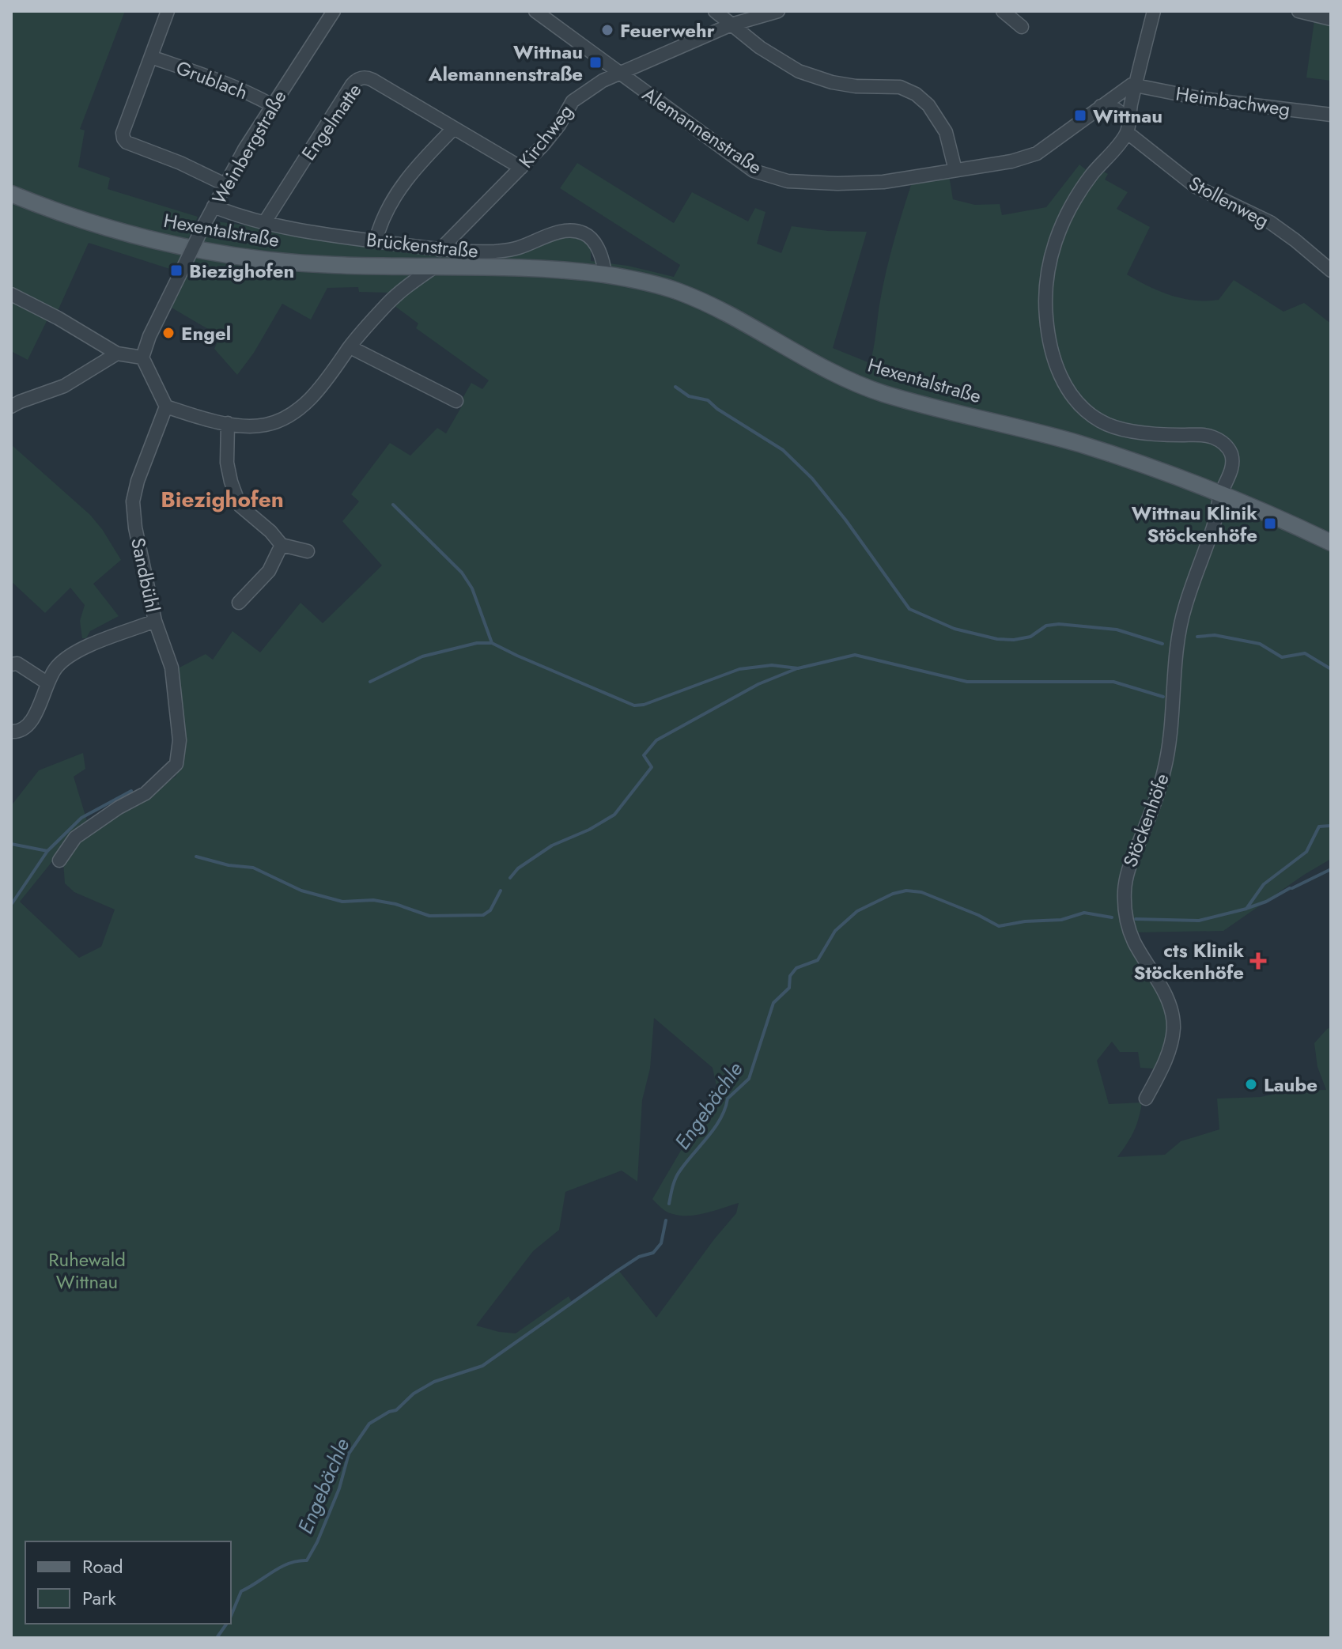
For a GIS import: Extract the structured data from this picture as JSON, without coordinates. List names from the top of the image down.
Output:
{
  "streets": {
    "main road": ["Hexentalstraße"],
    "street": [
      "Grublach",
      "Heimbachweg",
      "Engelmatte",
      "Alemannenstraße",
      "Kirchweg",
      "Weinbergstraße",
      "Stollenweg",
      "Brückenstraße",
      "Sandbühl",
      "Stöckenhöfe"
    ]
  },
  "crossings": [
    ["Grublach", "Weinbergstraße"],
    ["Heimbachweg", "Alemannenstraße"],
    ["Engelmatte", "Kirchweg"],
    ["Engelmatte", "Brückenstraße"],
    ["Alemannenstraße", "Kirchweg"],
    ["Kirchweg", "Brückenstraße"],
    ["Weinbergstraße", "Brückenstraße"],
    ["Stollenweg", "Stöckenhöfe"],
    ["Hexentalstraße", "Brückenstraße"],
    ["Hexentalstraße", "Stöckenhöfe"]
  ],
  "districts": ["Biezighofen"],
  "water": ["Engebächle"],
  "parks": ["Ruhewald Wittnau"],
  "places": {
    "other": ["Feuerwehr", "Engel", "Laube"],
    "transit": [
      "Wittnau Alemannenstraße",
      "Wittnau",
      "Biezighofen",
      "Wittnau Klinik Stöckenhöfe"
    ],
    "health": ["cts Klinik Stöckenhöfe"]
  },
  "legend": ["Road", "Park"]
}
